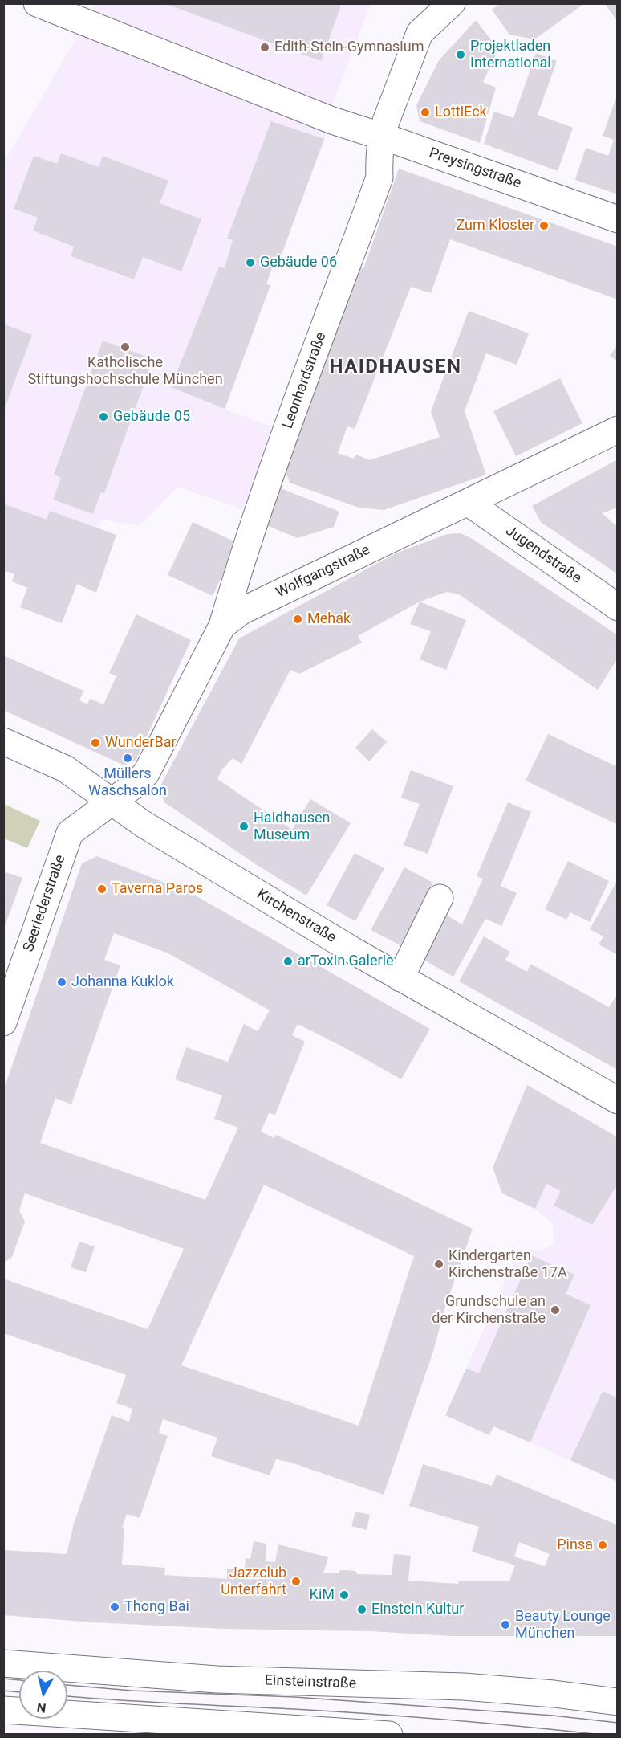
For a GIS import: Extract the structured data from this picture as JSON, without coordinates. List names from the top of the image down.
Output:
{
  "streets": {
    "street": [
      "Preysingstraße",
      "Leonhardstraße",
      "Jugendstraße",
      "Wolfgangstraße",
      "Seeriederstraße",
      "Kirchenstraße",
      "Einsteinstraße"
    ]
  },
  "crossings": [
    ["Preysingstraße", "Leonhardstraße"],
    ["Leonhardstraße", "Wolfgangstraße"],
    ["Jugendstraße", "Wolfgangstraße"],
    ["Wolfgangstraße", "Seeriederstraße"],
    ["Wolfgangstraße", "Kirchenstraße"],
    ["Seeriederstraße", "Kirchenstraße"]
  ],
  "districts": ["HAIDHAUSEN"],
  "places": [
    "Edith-Stein-Gymnasium",
    "Projektladen International",
    "LottiEck",
    "Zum Kloster",
    "Gebäude 06",
    "Katholische Stiftungshochschule München",
    "Gebäude 05",
    "Mehak",
    "WunderBar",
    "Müllers Waschsalon",
    "Haidhausen Museum",
    "Taverna Paros",
    "arToxin Galerie",
    "Johanna Kuklok",
    "Kindergarten Kirchenstraße 17A",
    "Grundschule an der Kirchenstraße",
    "Pinsa",
    "Jazzclub Unterfahrt",
    "KiM",
    "Thong Bai",
    "Einstein Kultur",
    "Beauty Lounge München"
  ],
  "north": "bottom"
}
